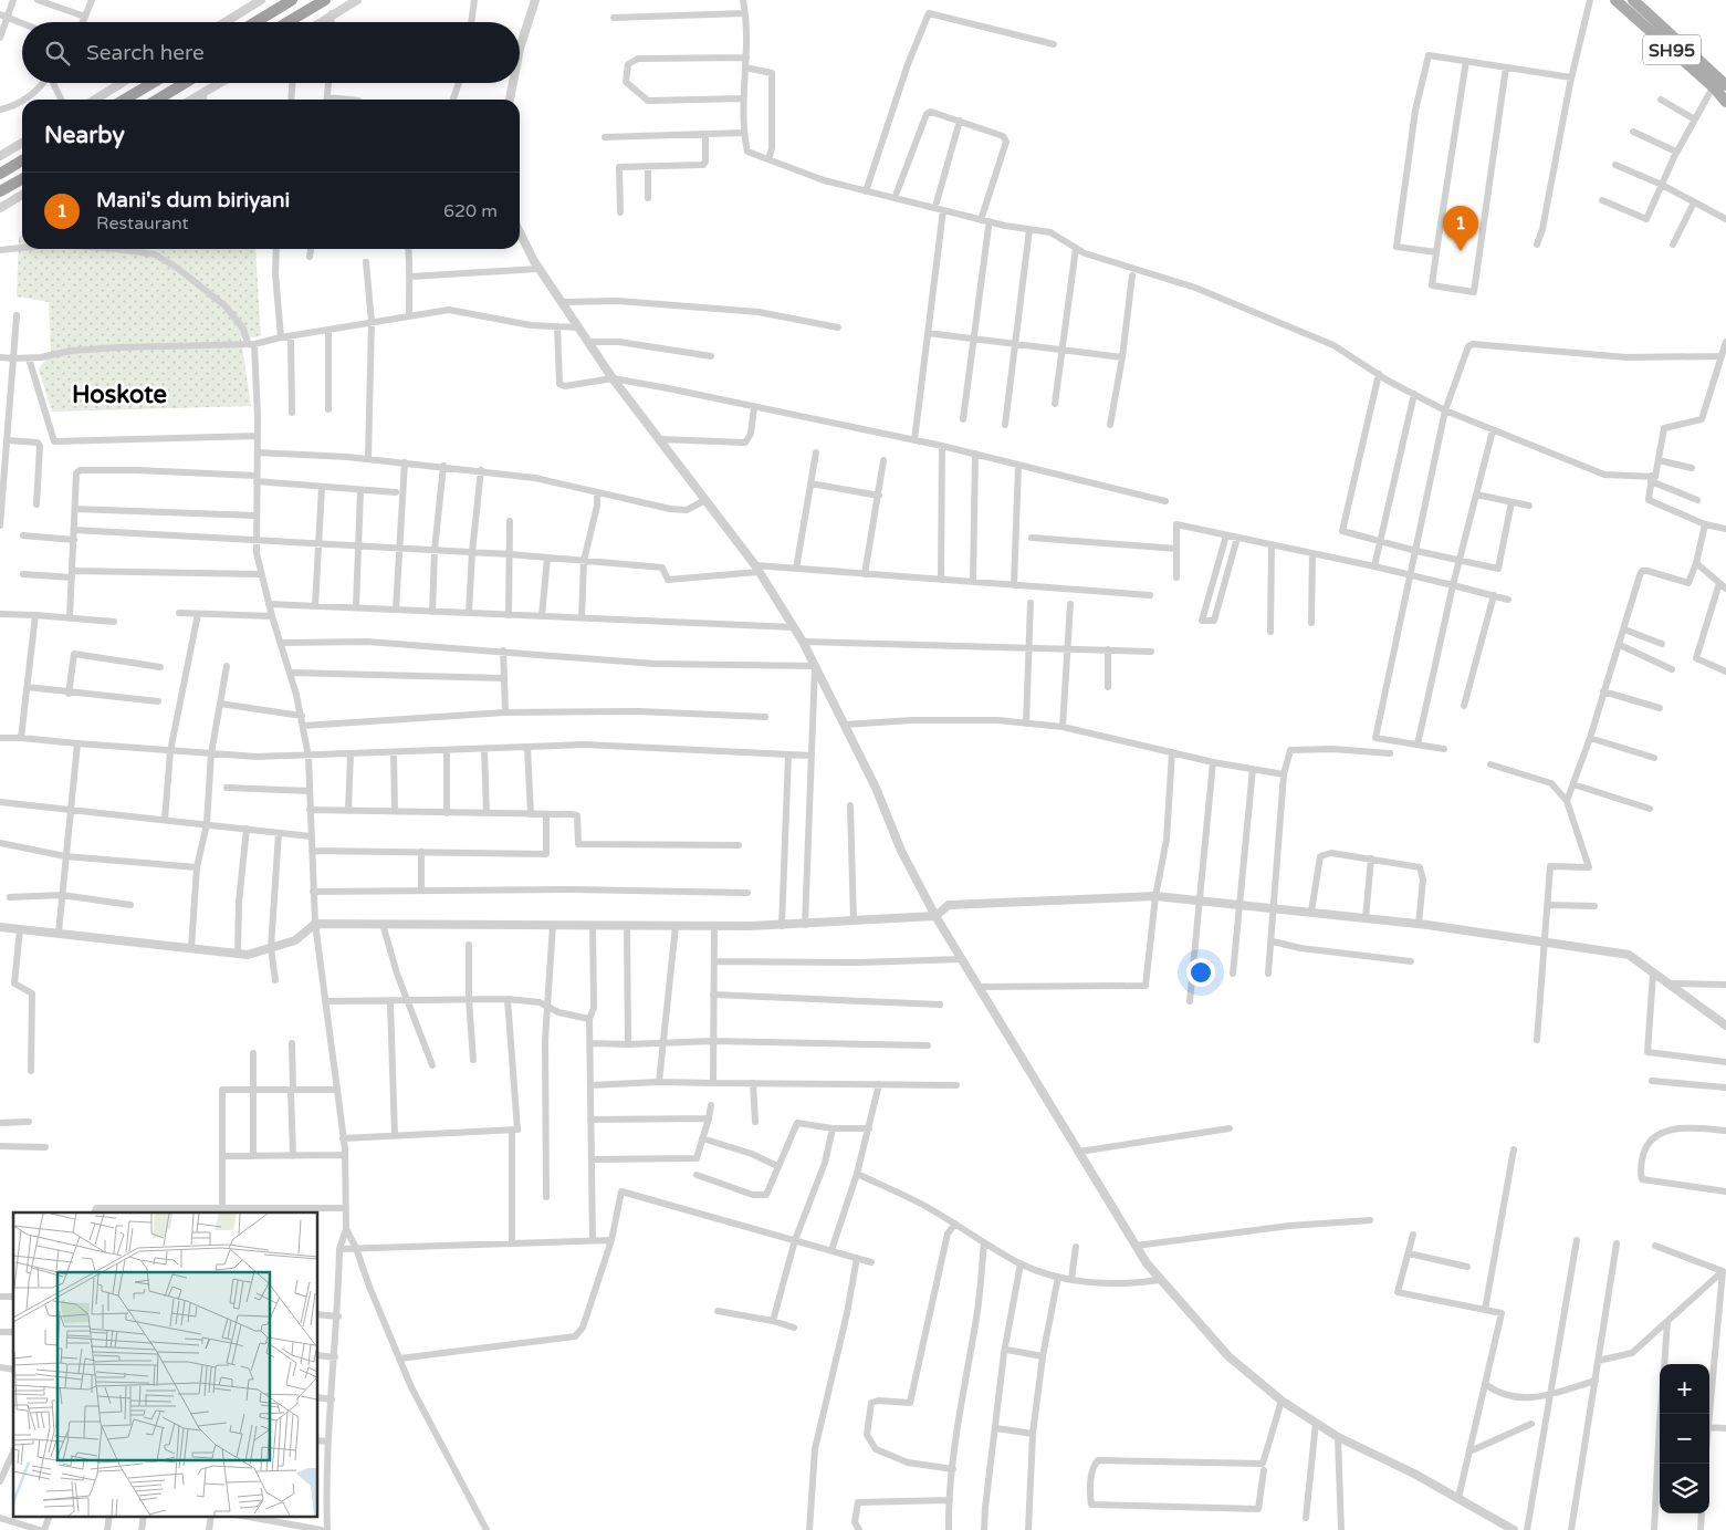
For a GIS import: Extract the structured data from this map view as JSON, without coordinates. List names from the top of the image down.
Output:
{
  "streets": {
    "main road": ["SH95"]
  },
  "districts": ["Hoskote"],
  "page": {
    "search": "Search here",
    "heading": "Nearby",
    "list": [
      {
        "mark": "1",
        "name": "Mani's dum biriyani",
        "note": "Restaurant",
        "value": "620 m"
      }
    ],
    "pins": "1",
    "map_buttons": ["+", "−"]
  }
}
